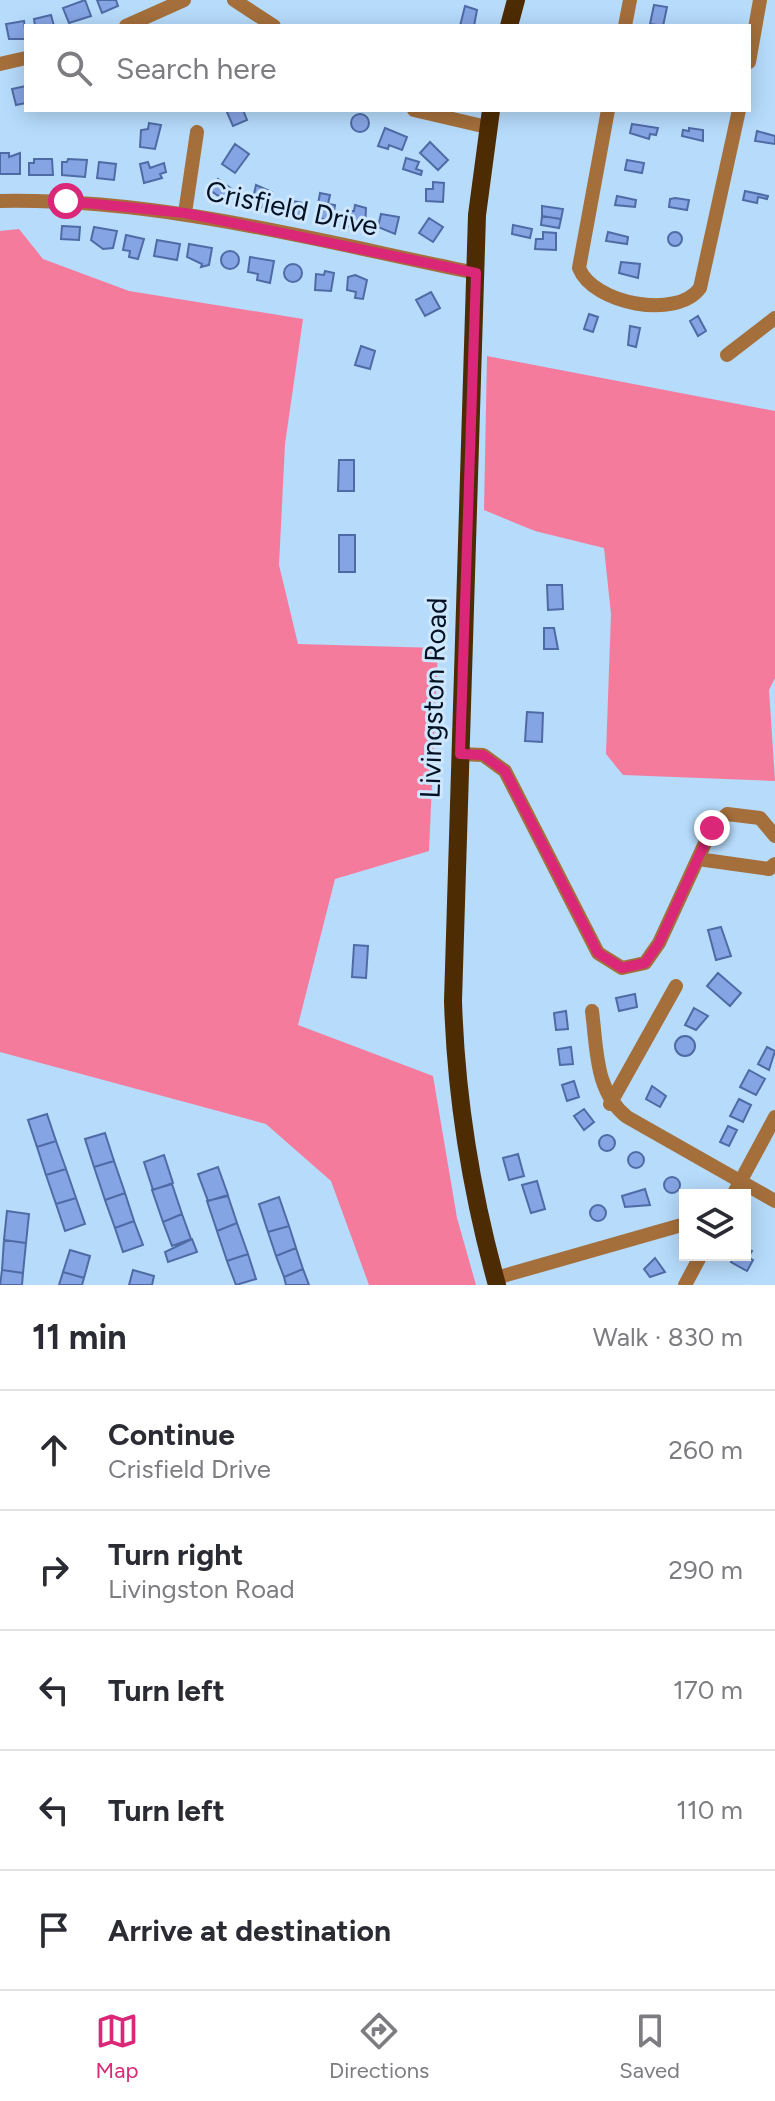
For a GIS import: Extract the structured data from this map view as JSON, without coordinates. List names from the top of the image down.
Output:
{
  "streets": {
    "main road": ["Livingston Road"],
    "street": ["Crisfield Drive"]
  },
  "crossings": [
    ["Crisfield Drive", "Livingston Road"]
  ],
  "page": {
    "search": "Search here",
    "heading": ["11 min", "Walk · 830 m"],
    "list": [
      ["Continue", "Crisfield Drive", "260 m"],
      ["Turn right", "Livingston Road", "290 m"],
      ["Turn left", "170 m"],
      ["Turn left", "110 m"],
      "Arrive at destination"
    ],
    "nav": ["Map", "Directions", "Saved"]
  }
}
